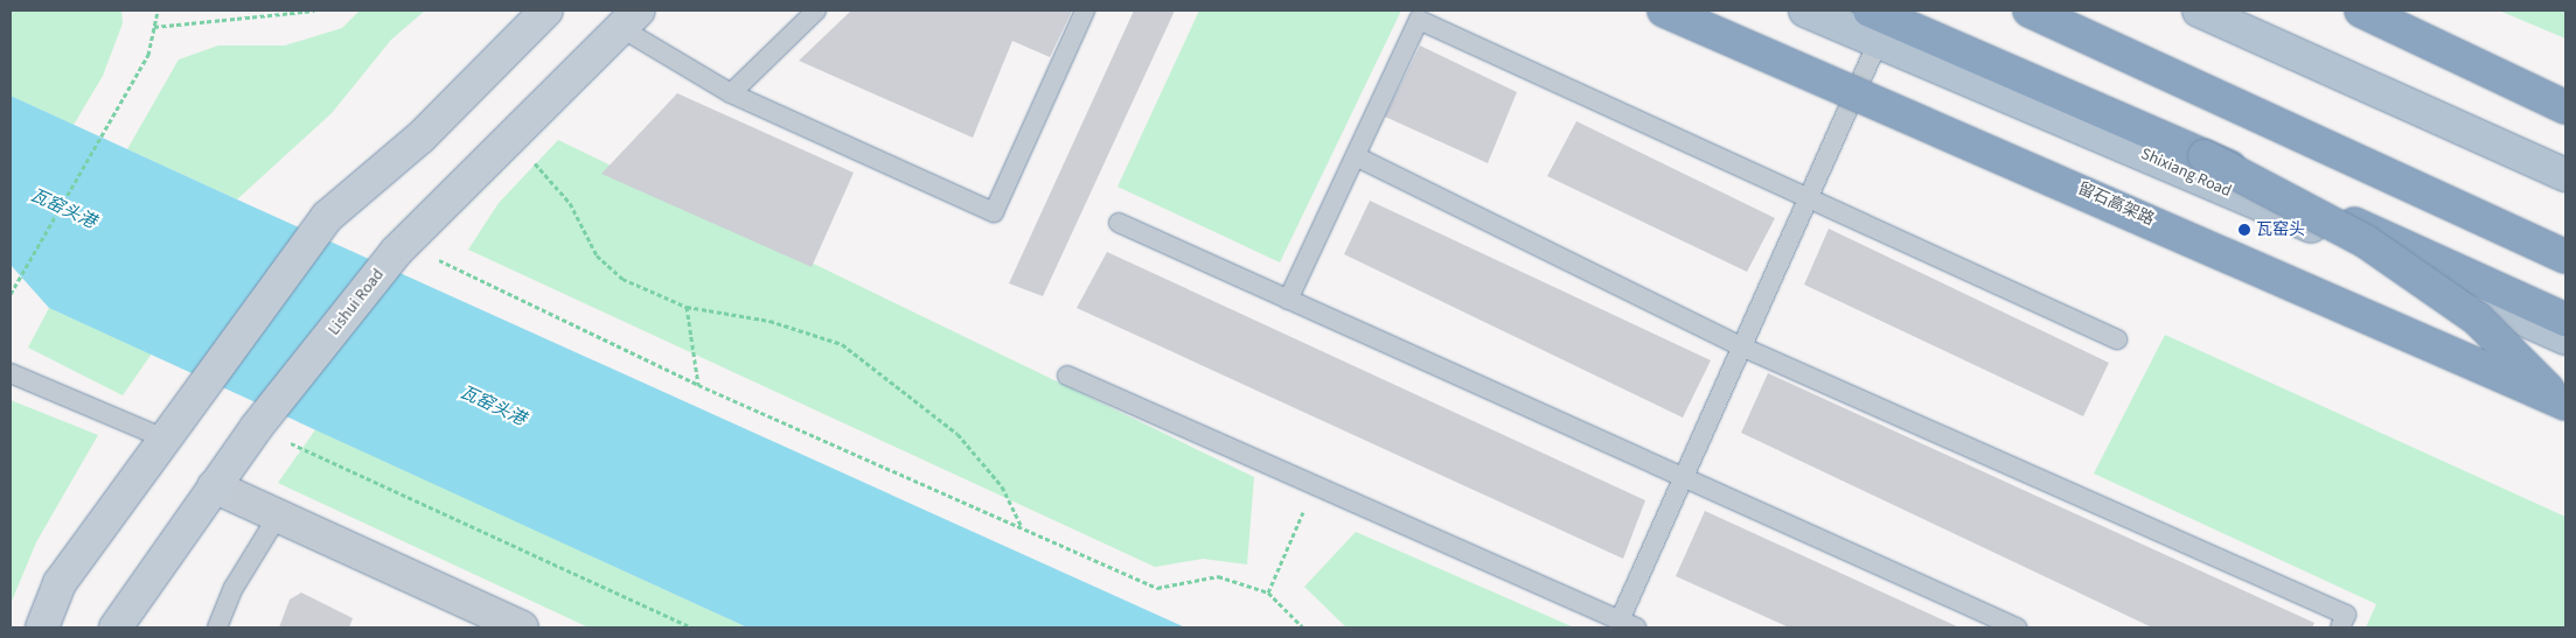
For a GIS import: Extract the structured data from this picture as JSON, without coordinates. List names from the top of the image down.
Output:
{
  "streets": {
    "highway": ["留石高架路"],
    "main road": ["Shixiang Road", "Lishui Road"]
  },
  "water": ["瓦窑头港"],
  "places": ["瓦窑头"]
}
